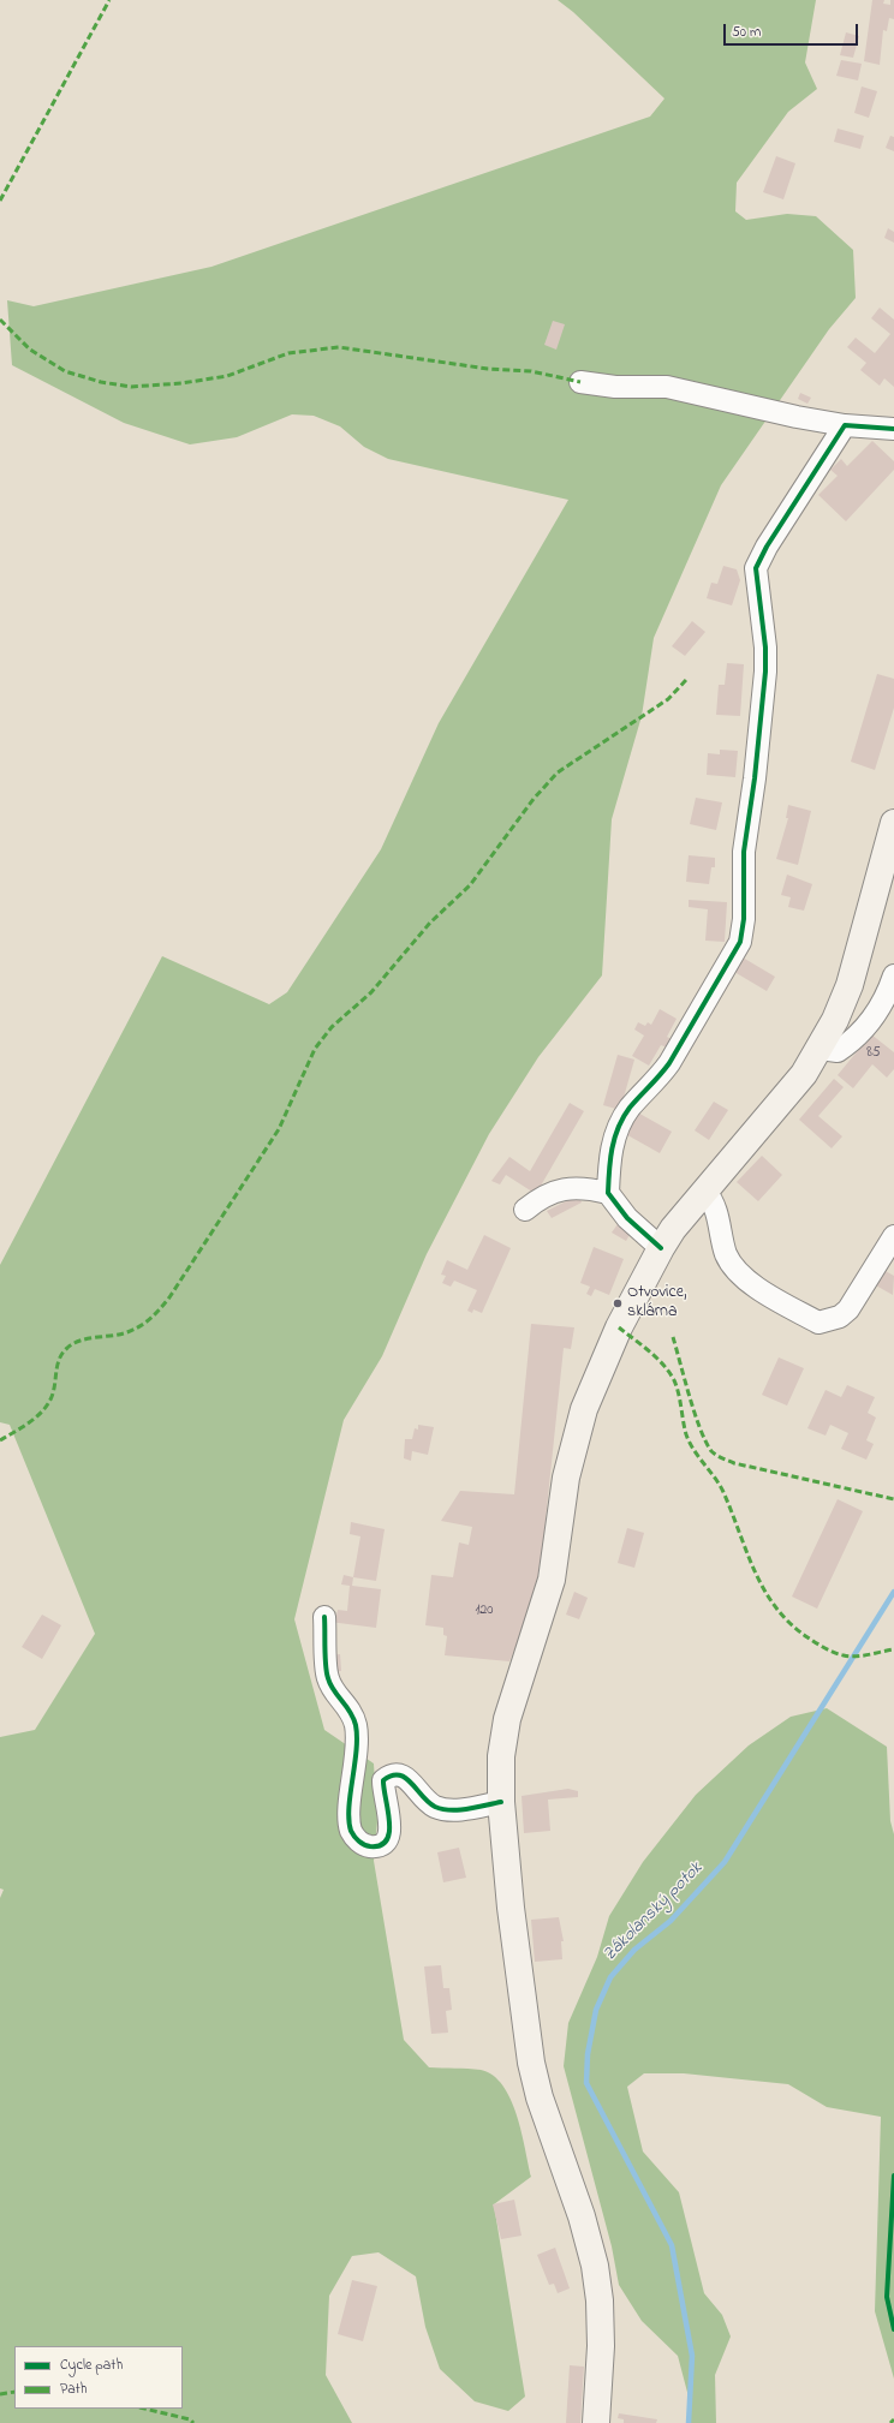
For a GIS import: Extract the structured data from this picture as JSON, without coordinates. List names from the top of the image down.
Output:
{
  "water": ["Zákolanský potok"],
  "places": ["Otvovice, sklárna"],
  "house_numbers": ["85", "120"],
  "legend": ["Cycle path", "Path"],
  "scale_bar": "50 m"
}
